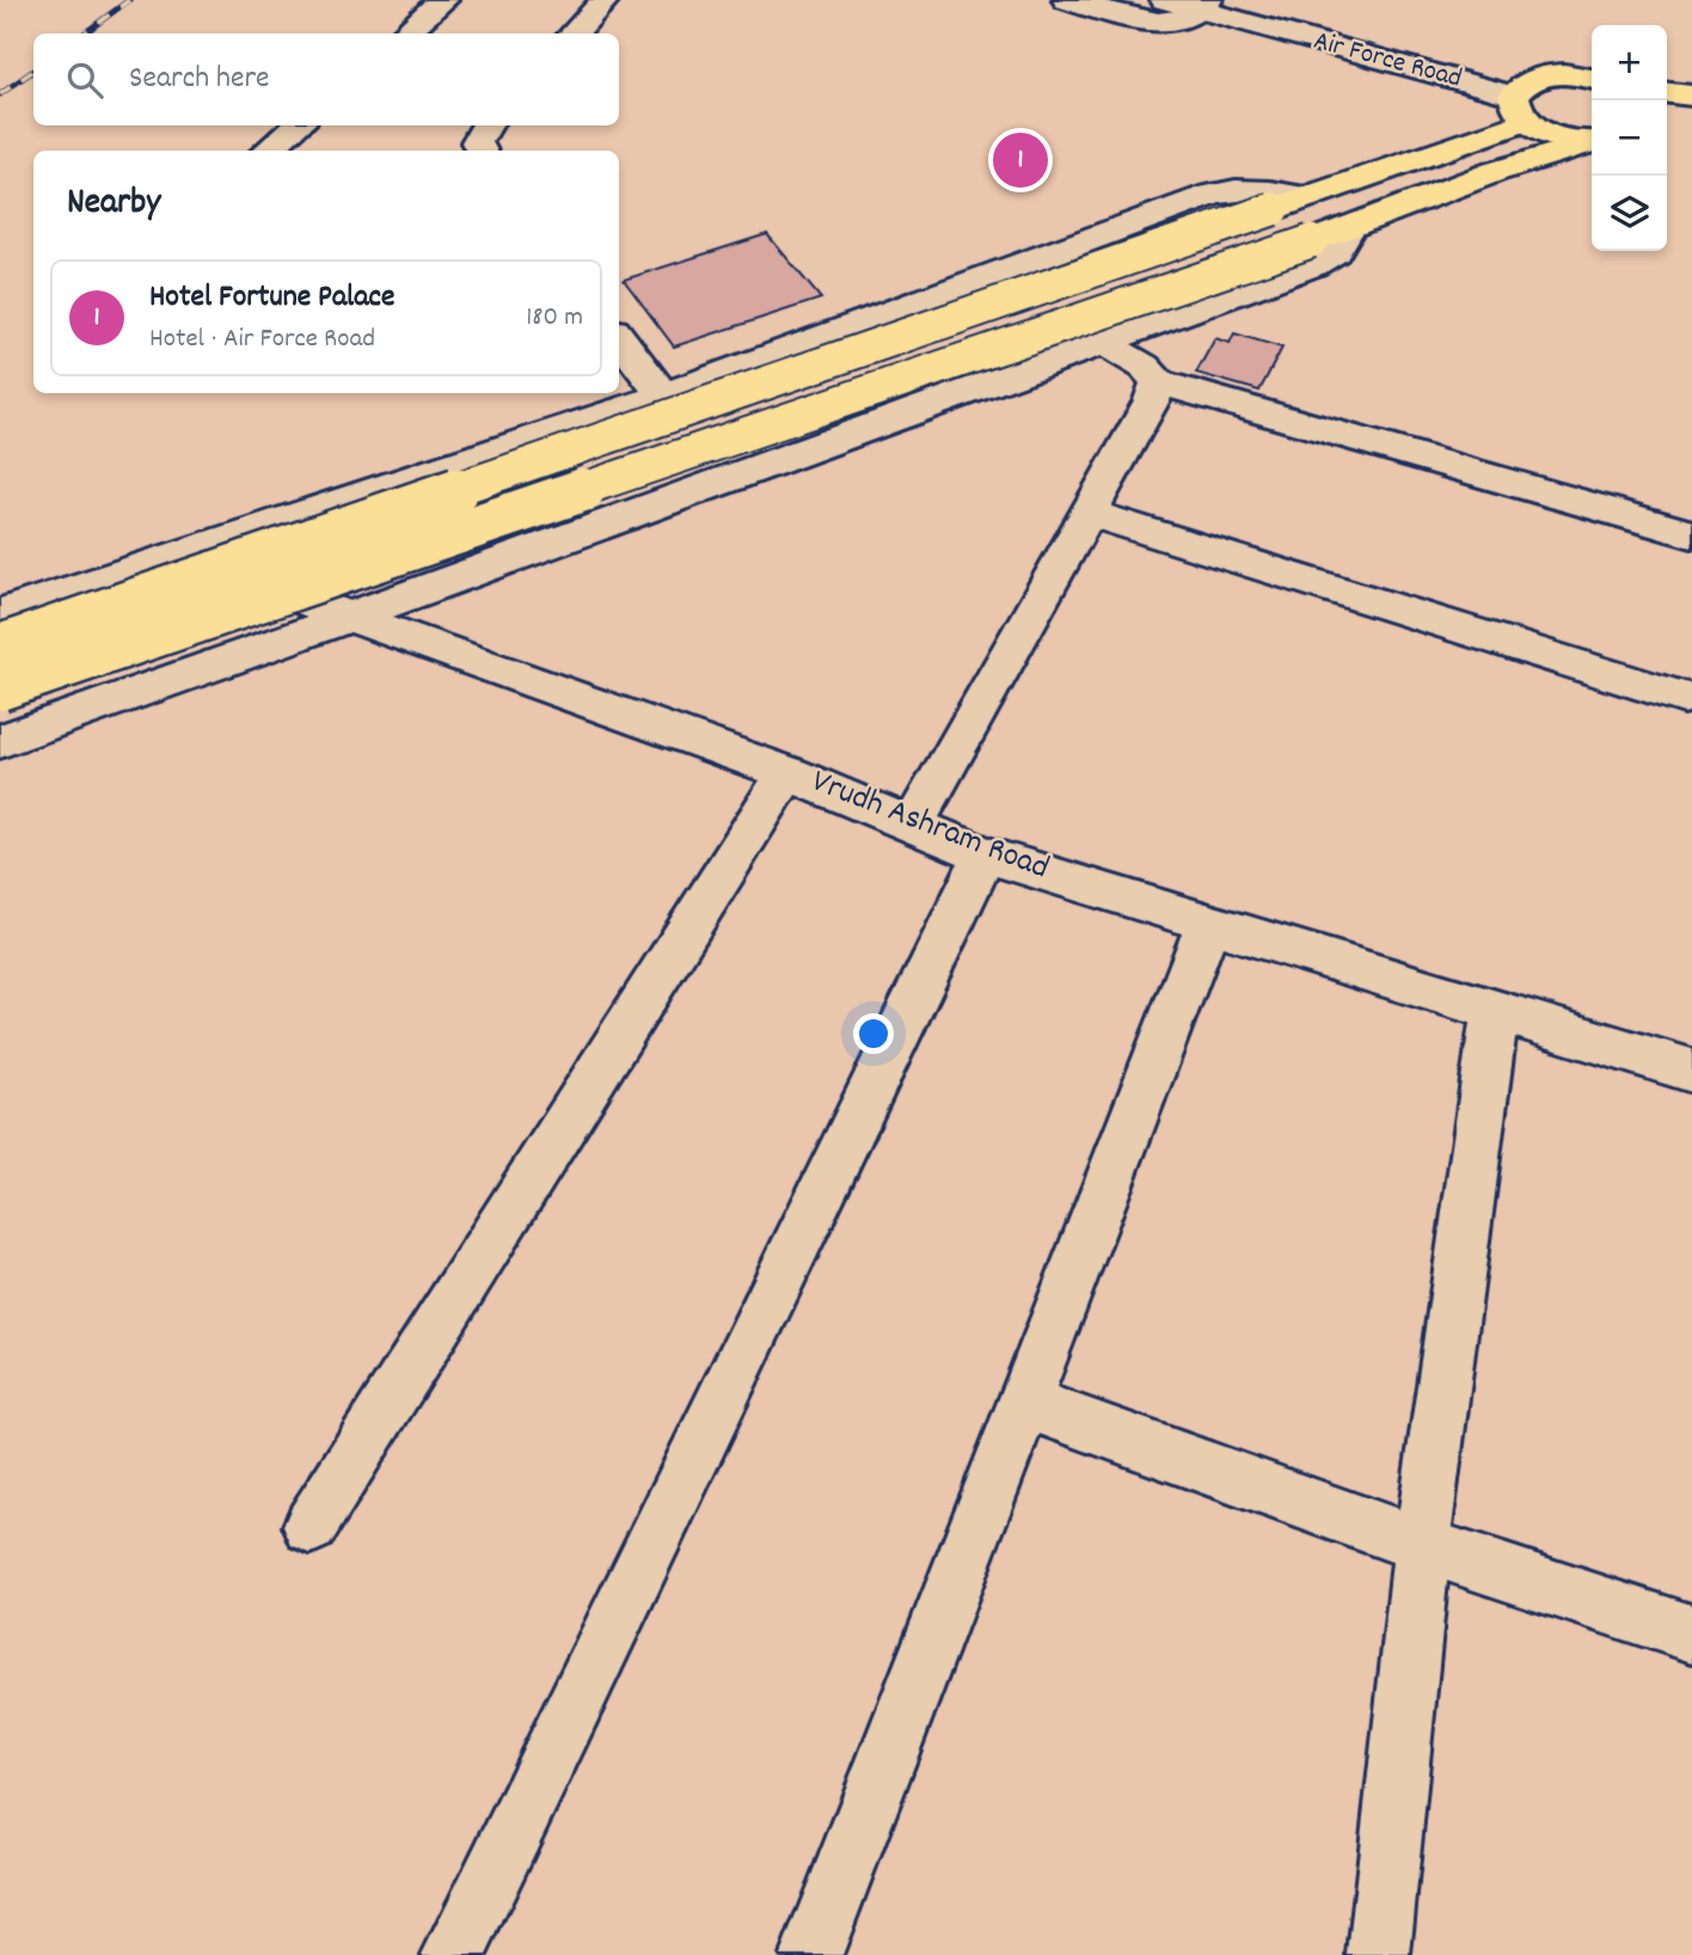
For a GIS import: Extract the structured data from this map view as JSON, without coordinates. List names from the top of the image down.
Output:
{
  "streets": {
    "street": ["Air Force Road", "Vrudh Ashram Road"]
  },
  "page": {
    "map_buttons": ["+", "−"],
    "search": "Search here",
    "pins": "1",
    "heading": "Nearby",
    "list": [
      {
        "mark": "1",
        "name": "Hotel Fortune Palace",
        "note": "Hotel · Air Force Road",
        "value": "180 m"
      }
    ]
  }
}
